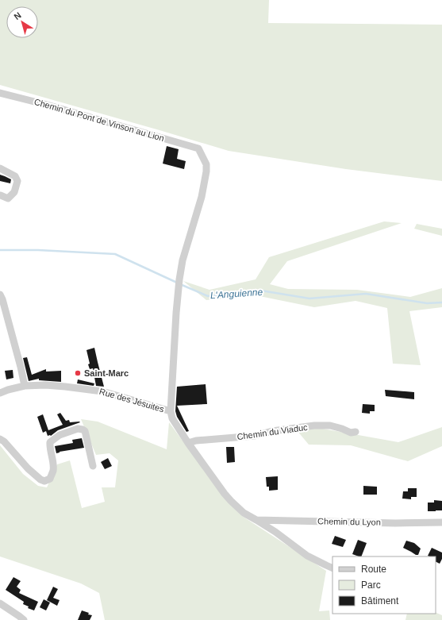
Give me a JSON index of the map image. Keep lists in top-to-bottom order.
{
  "streets": {
    "street": [
      "Chemin du Pont de Vinson au Lion",
      "Rue des Jésuites",
      "Chemin du Viaduc",
      "Chemin du Lyon"
    ]
  },
  "crossings": [
    ["Chemin du Pont de Vinson au Lion", "Rue des Jésuites"]
  ],
  "water": ["L'Anguienne"],
  "places": ["Saint-Marc"],
  "legend": ["Route", "Parc", "Bâtiment"],
  "north": "top left"
}
